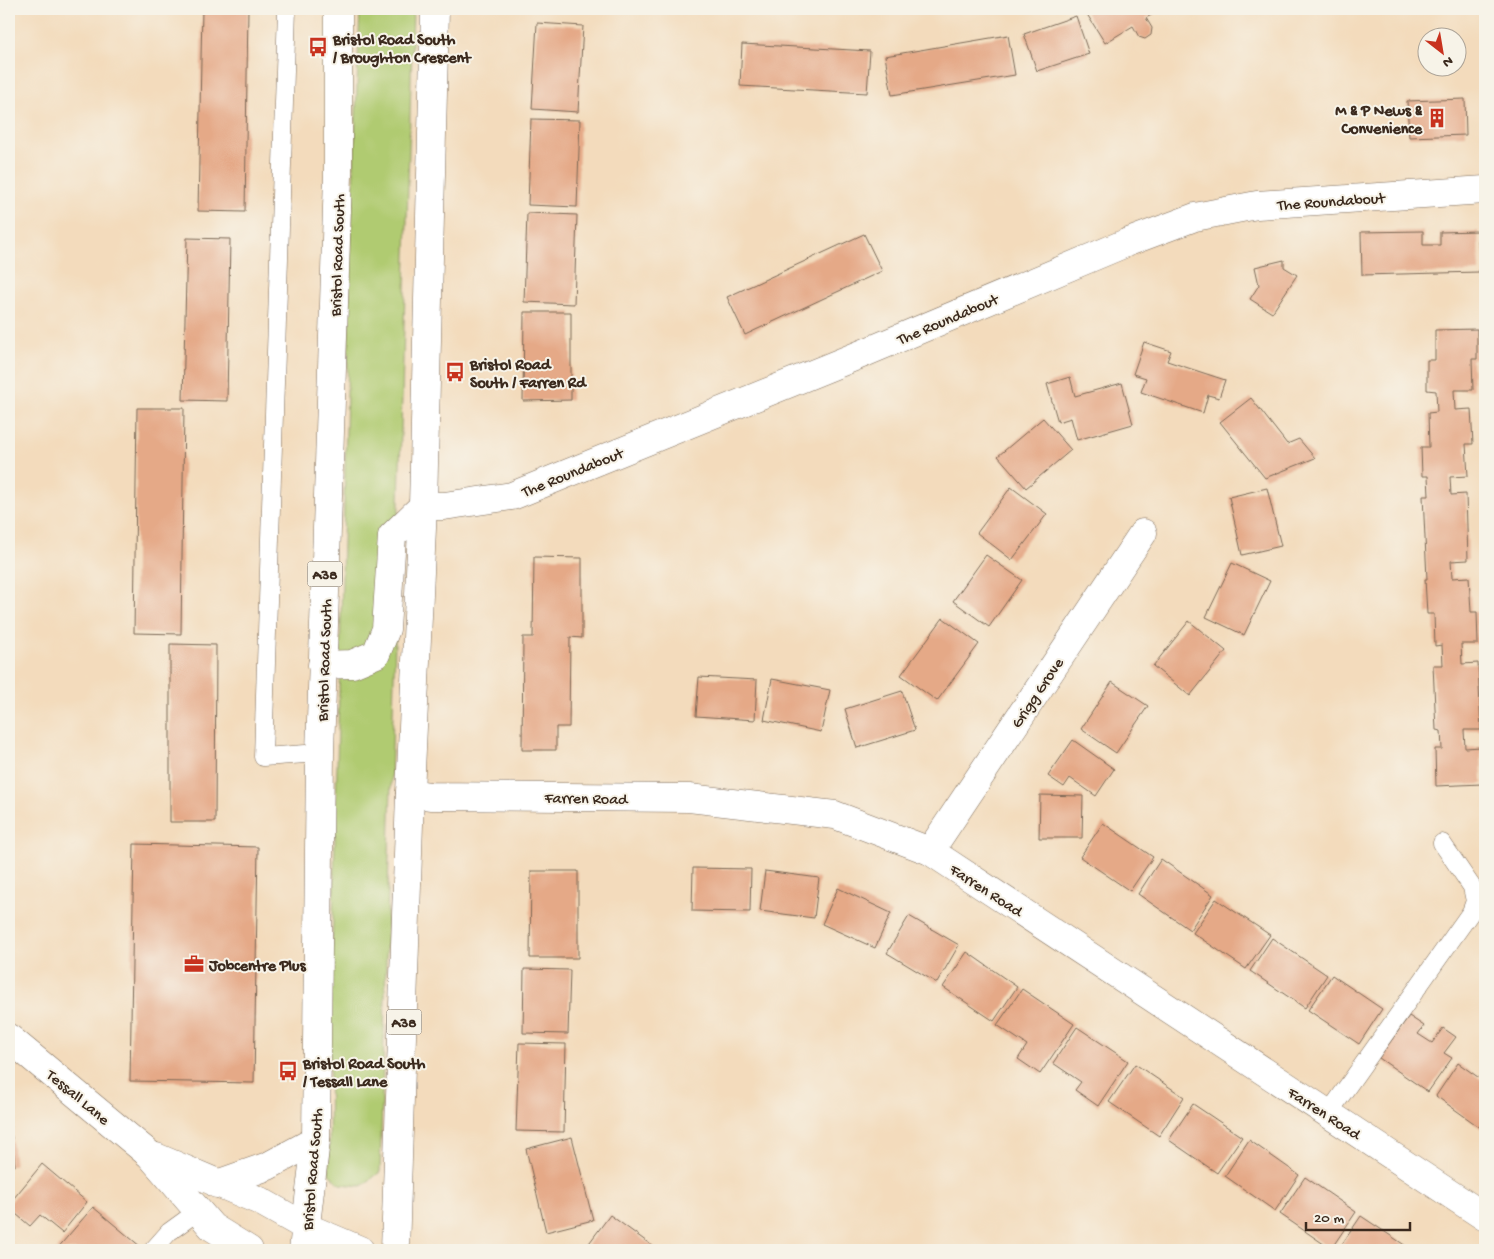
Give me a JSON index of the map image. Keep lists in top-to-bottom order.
{
  "streets": {
    "main road": [
      "The Roundabout",
      "Bristol Road South",
      "A38",
      "Grigg Grove",
      "Farren Road",
      "Tessall Lane"
    ]
  },
  "crossings": [
    ["The Roundabout", "A38"],
    ["Bristol Road South", "Tessall Lane"],
    ["A38", "Farren Road"],
    ["Grigg Grove", "Farren Road"]
  ],
  "places": {
    "bus stop": ["Bristol Road South / Broughton Crescent", "Bristol Road South / Farren Rd", "Bristol Road South / Tessall Lane"],
    "building": ["M & P News & Convenience"],
    "office": ["Jobcentre Plus"]
  },
  "scale_bar": "20 m",
  "north": "bottom right"
}
